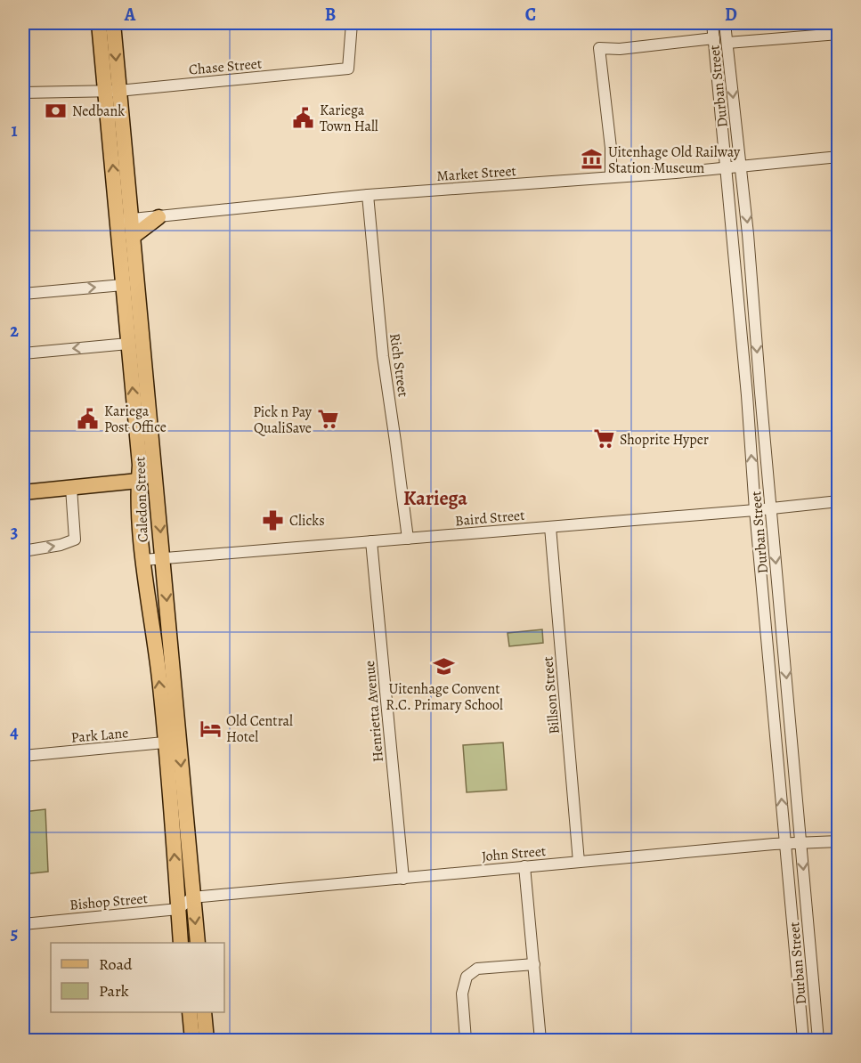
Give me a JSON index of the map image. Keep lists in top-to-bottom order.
{
  "streets": {
    "main road": ["Caledon Street"],
    "street": [
      "Chase Street",
      "Durban Street",
      "Market Street",
      "Rich Street",
      "Baird Street",
      "Billson Street",
      "Henrietta Avenue",
      "Park Lane",
      "John Street",
      "Bishop Street"
    ]
  },
  "crossings": [
    ["Chase Street", "Caledon Street"],
    ["Durban Street", "Market Street"],
    ["Durban Street", "Baird Street"],
    ["Durban Street", "John Street"],
    ["Market Street", "Rich Street"],
    ["Market Street", "Caledon Street"],
    ["Rich Street", "Baird Street"],
    ["Caledon Street", "Baird Street"],
    ["Caledon Street", "Park Lane"],
    ["Caledon Street", "John Street"],
    ["Caledon Street", "Bishop Street"],
    ["Baird Street", "Billson Street"],
    ["Baird Street", "Henrietta Avenue"],
    ["Billson Street", "John Street"],
    ["Henrietta Avenue", "John Street"]
  ],
  "districts": ["Kariega"],
  "places": {
    "bank": ["Nedbank"],
    "public building": ["Kariega Town Hall", "Kariega Post Office"],
    "museum": ["Uitenhage Old Railway Station Museum"],
    "supermarket": ["Pick n Pay QualiSave", "Shoprite Hyper"],
    "pharmacy": ["Clicks"],
    "school or university": ["Uitenhage Convent R.C. Primary School"],
    "hotel": ["Old Central Hotel"]
  },
  "legend": ["Road", "Park"],
  "grid": {
    "columns": [
      "A",
      "B",
      "C",
      "D"
    ],
    "rows": [
      "1",
      "2",
      "3",
      "4",
      "5"
    ]
  }
}
